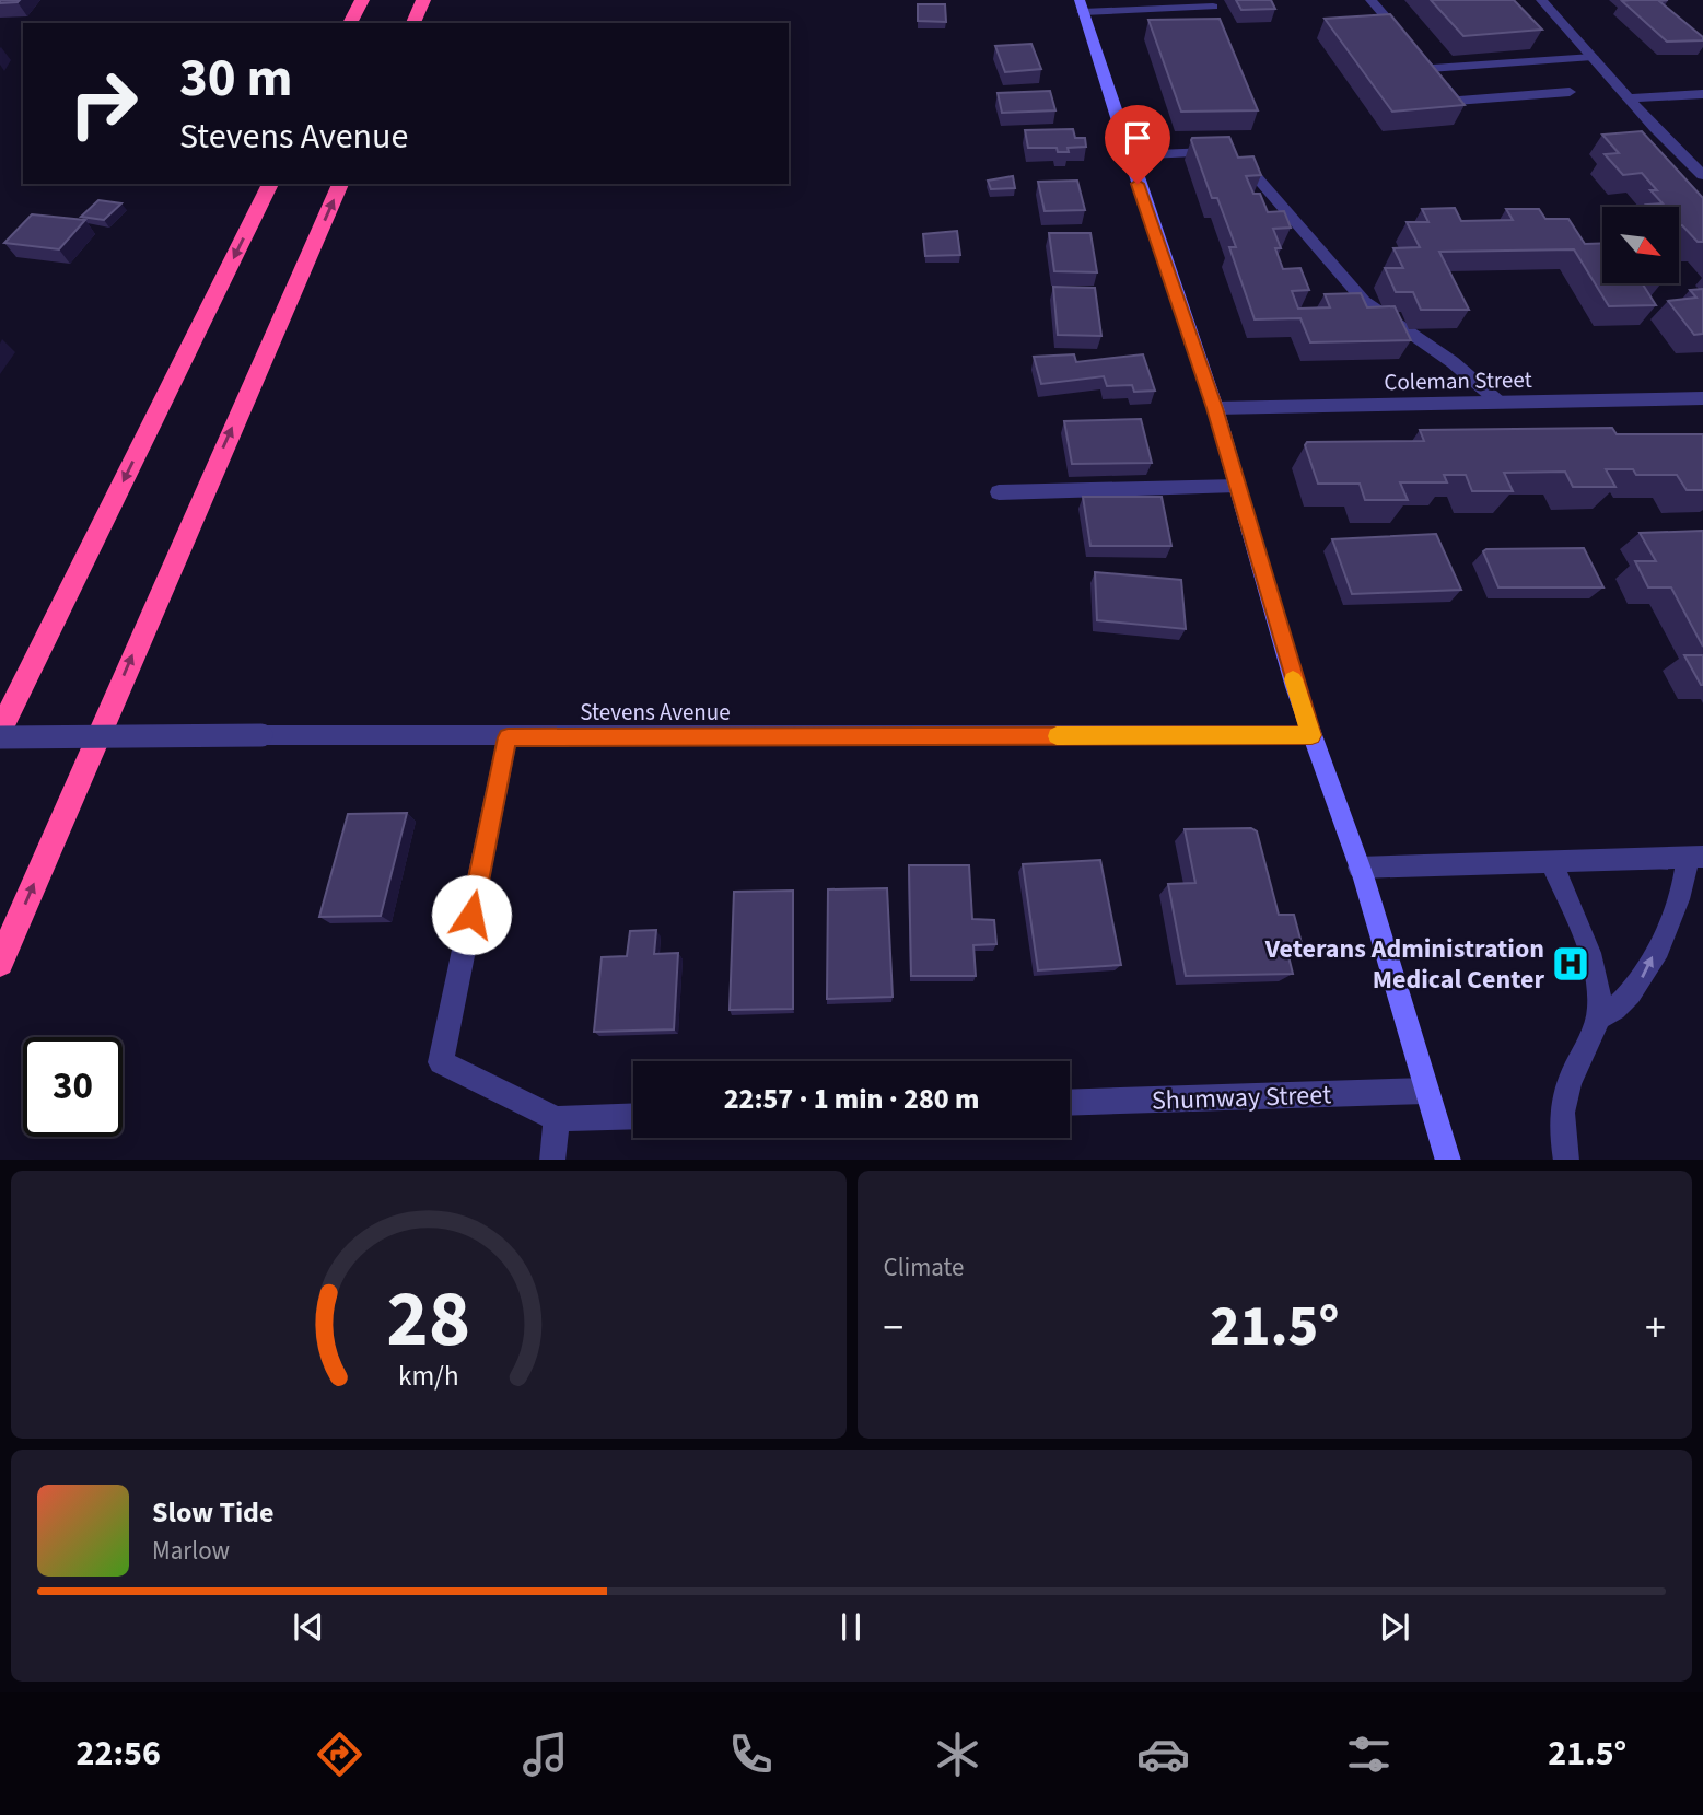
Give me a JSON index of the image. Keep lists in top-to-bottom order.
{
  "streets": {
    "street": ["Coleman Street", "Stevens Avenue", "Shumway Street"]
  },
  "places": {
    "hospital": ["Veterans Administration Medical Center"]
  },
  "north": "bottom right",
  "page": {
    "turn": ["30 m", "Stevens Avenue"],
    "limit": "30",
    "trip": "22:57 · 1 min · 280 m",
    "tile": "Climate",
    "heat": ["−", "21.5°", "+"],
    "song": ["Slow Tide", "Marlow"],
    "tabs": ["22:56", "21.5°"],
    "gauge": ["28", "km/h"]
  }
}
